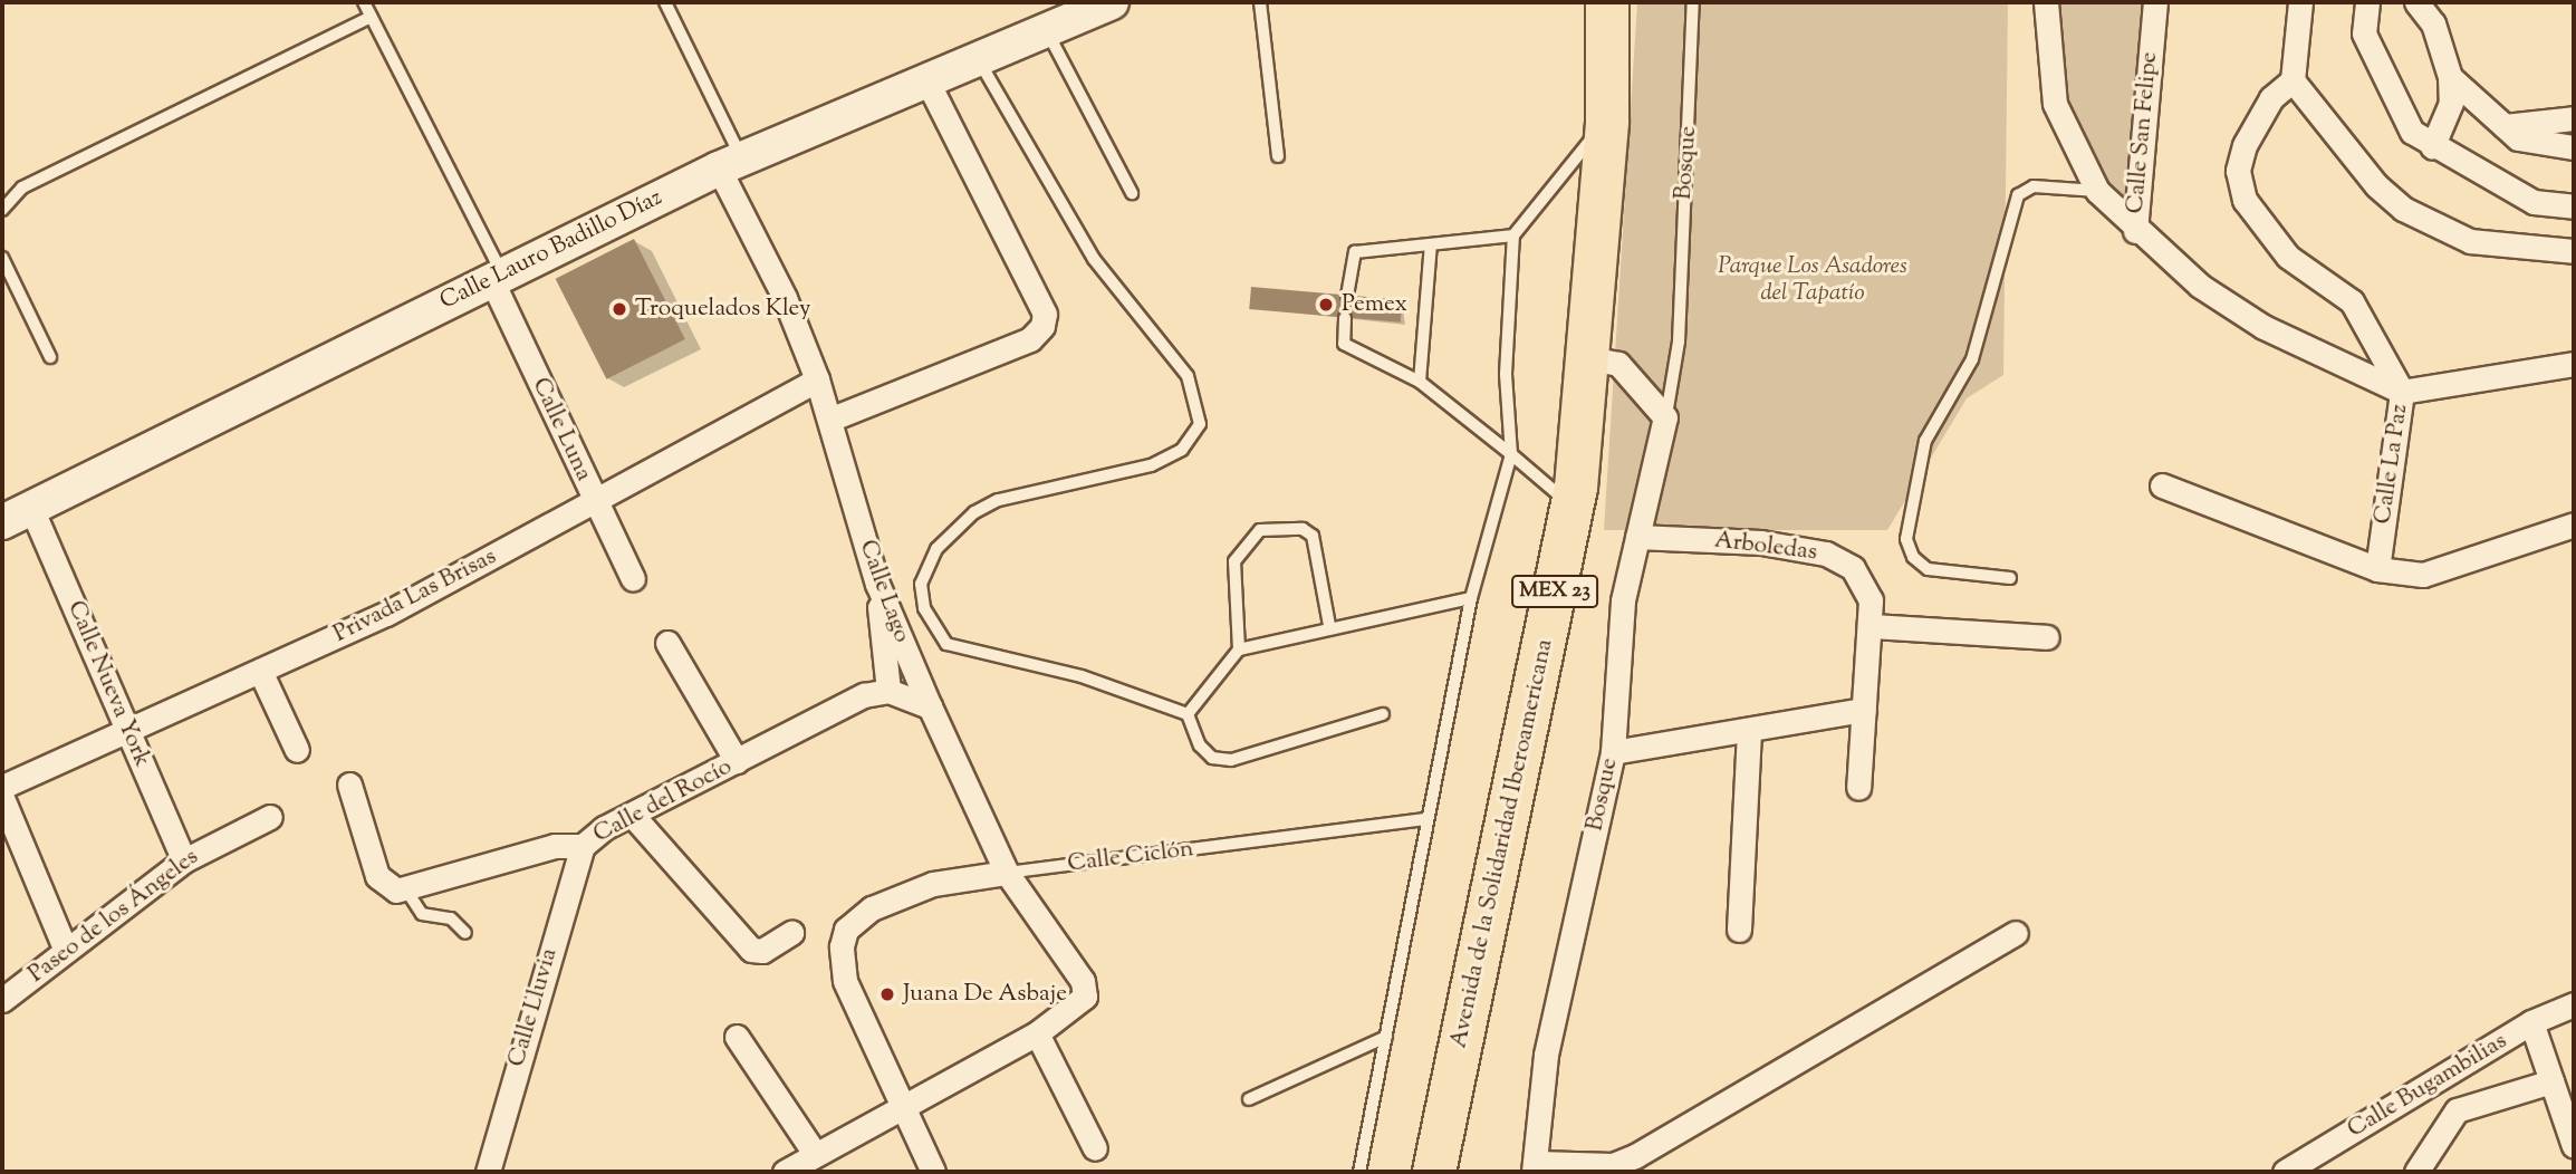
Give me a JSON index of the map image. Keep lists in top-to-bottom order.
{
  "streets": {
    "highway": ["MEX 23", "Avenida de la Solidaridad Iberoamericana"],
    "street": [
      "Calle San Felipe",
      "Bosque",
      "Calle Lauro Badillo Díaz",
      "Calle Luna",
      "Calle La Paz",
      "Arboledas",
      "Calle Lago",
      "Privada Las Brisas",
      "Calle Nueva York",
      "Calle del Rocío",
      "Calle Ciclón",
      "Paseo de los Ángeles",
      "Calle Lluvia",
      "Calle Bugambilias"
    ]
  },
  "crossings": [
    ["Calle San Felipe", "Calle La Paz"],
    ["Bosque", "Arboledas"],
    ["Calle Lauro Badillo Díaz", "Calle Luna"],
    ["Calle Lauro Badillo Díaz", "Calle Lago"],
    ["Calle Lauro Badillo Díaz", "Calle Nueva York"],
    ["Calle Luna", "Privada Las Brisas"],
    ["Calle Lago", "Privada Las Brisas"],
    ["Calle Lago", "Calle Ciclón"],
    ["Privada Las Brisas", "Calle Nueva York"],
    ["Calle Nueva York", "Paseo de los Ángeles"],
    ["Calle del Rocío", "Calle Lluvia"]
  ],
  "parks": ["Parque Los Asadores del Tapatío"],
  "places": ["Pemex", "Troquelados Kley", "Juana De Asbaje"]
}
